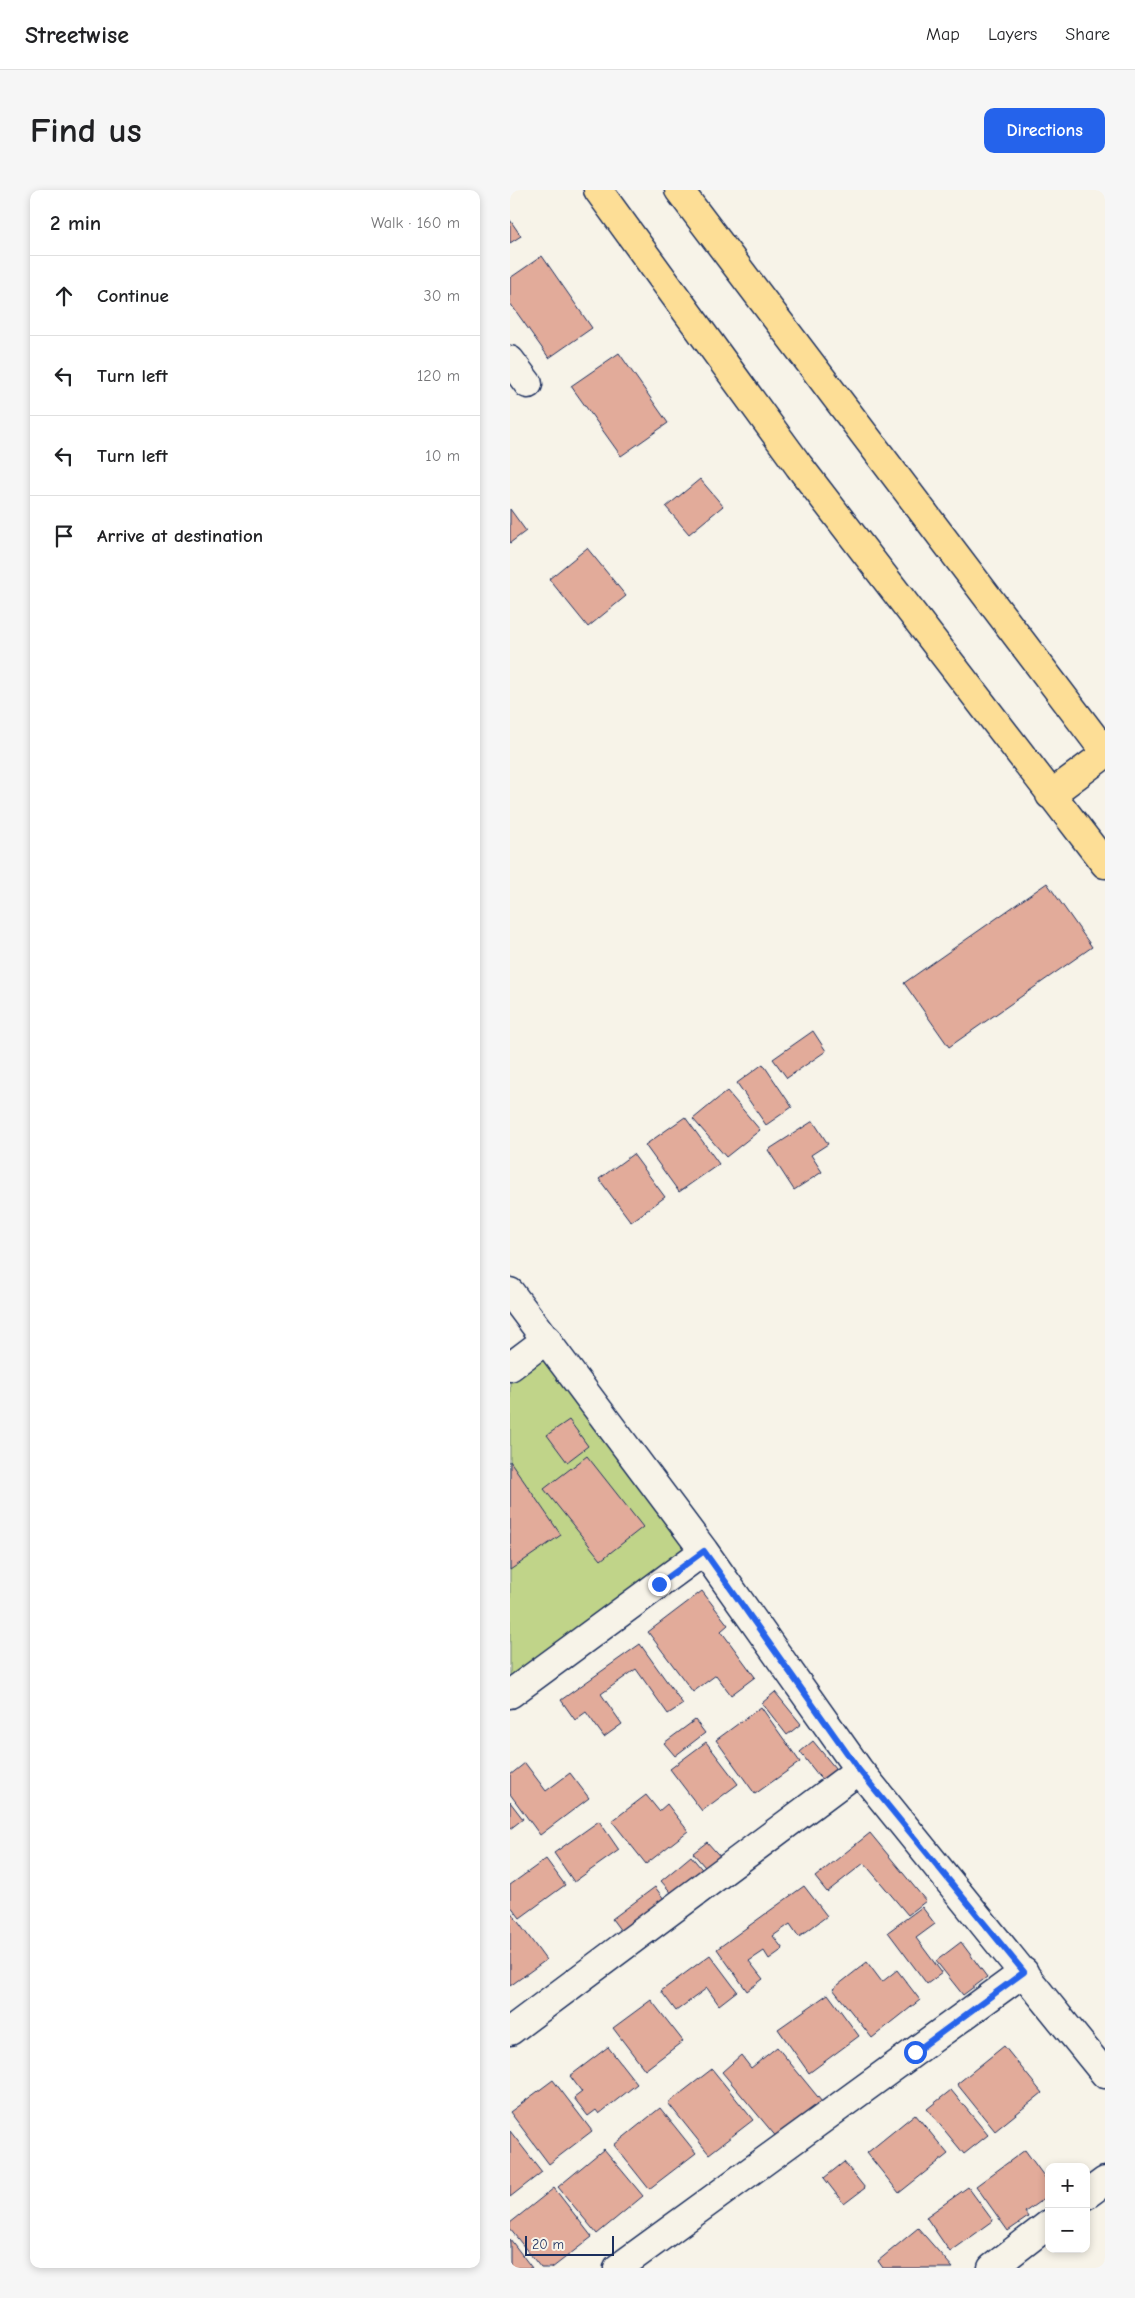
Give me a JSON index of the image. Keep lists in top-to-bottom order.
{
  "scale_bar": "20 m",
  "page": {
    "header": "Streetwise",
    "nav": ["Map", "Layers", "Share"],
    "buttons": "Directions",
    "title": "Find us",
    "heading": ["2 min", "Walk · 160 m"],
    "list": [
      ["Continue", "30 m"],
      ["Turn left", "120 m"],
      ["Turn left", "10 m"],
      "Arrive at destination"
    ],
    "map_buttons": ["+", "−"],
    "scale": "20 m"
  }
}
